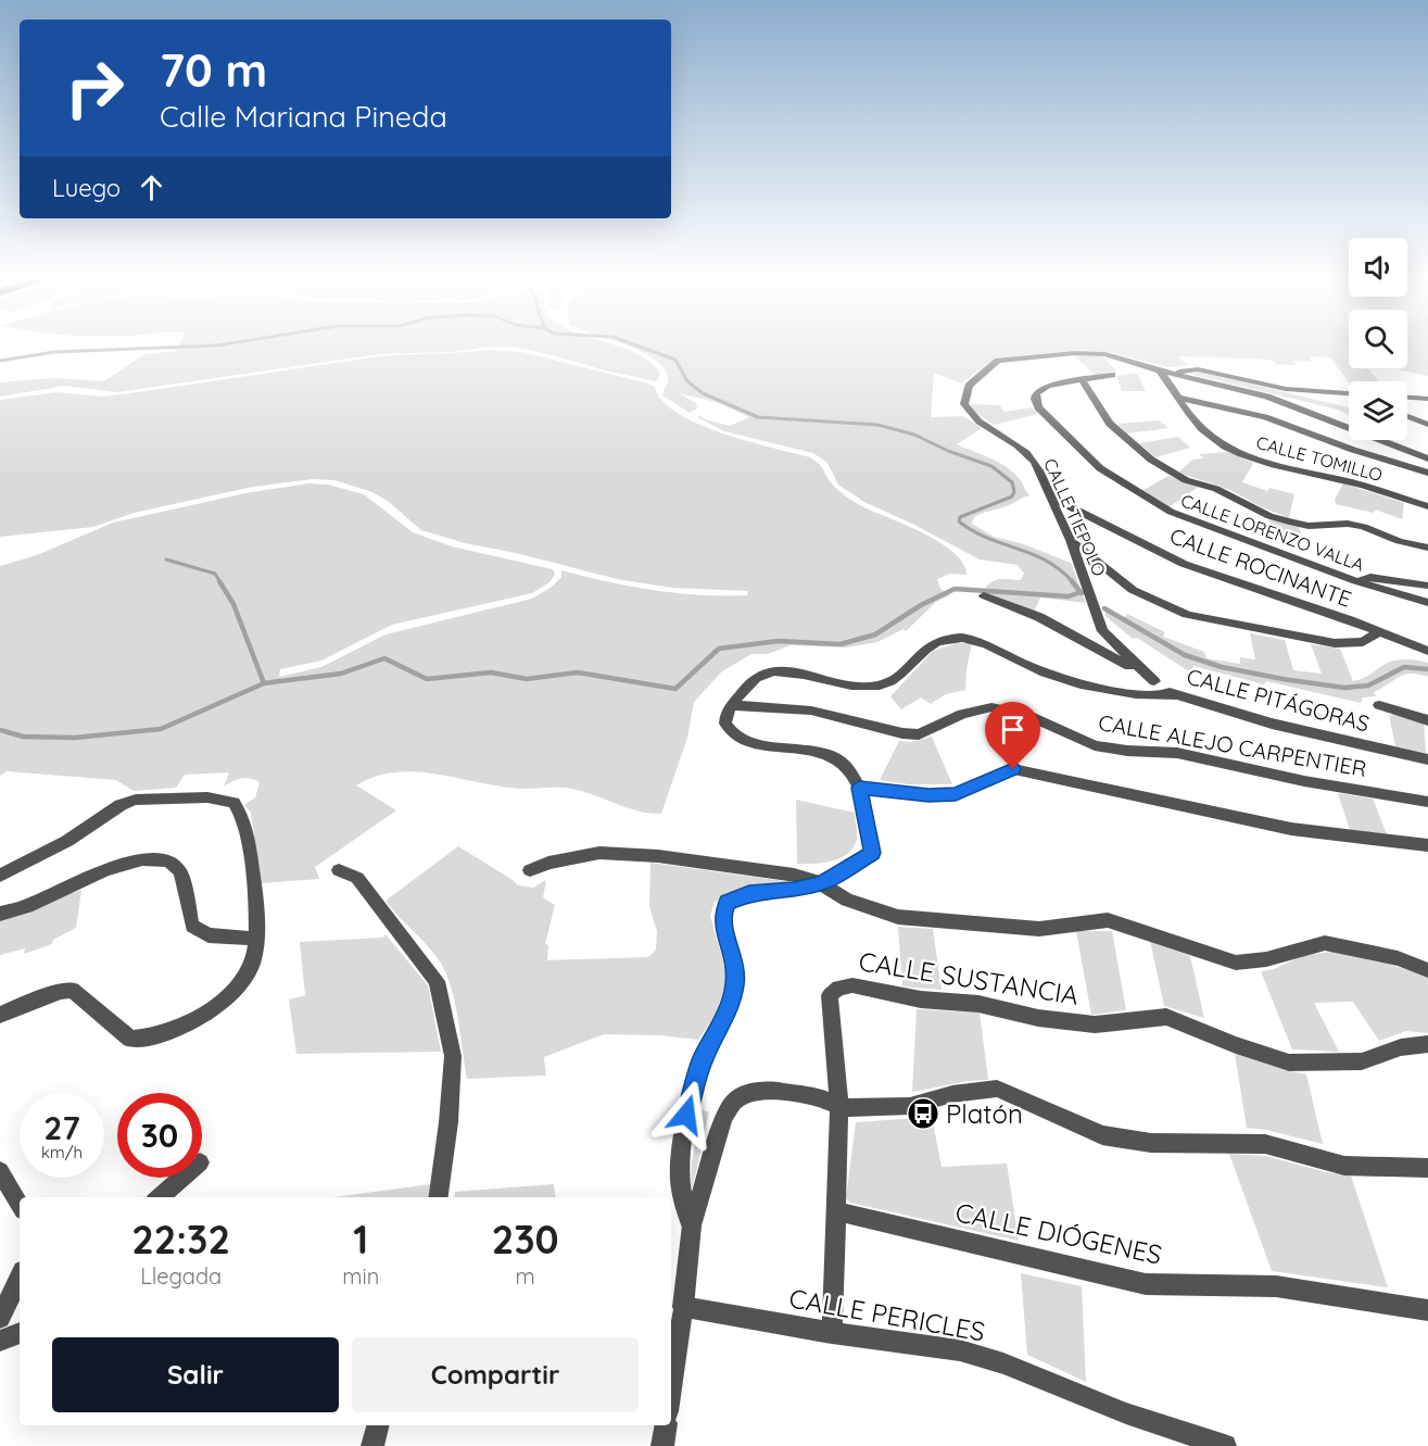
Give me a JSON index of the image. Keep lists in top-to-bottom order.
{
  "streets": {
    "street": [
      "CALLE TOMILLO",
      "CALLE TIEPOLO",
      "CALLE LORENZO VALLA",
      "CALLE ROCINANTE",
      "CALLE PITÁGORAS",
      "CALLE ALEJO CARPENTIER",
      "CALLE SUSTANCIA",
      "CALLE DIÓGENES",
      "CALLE PERICLES"
    ]
  },
  "crossings": [
    ["CALLE TOMILLO", "CALLE TIEPOLO"],
    ["CALLE TIEPOLO", "CALLE ROCINANTE"],
    ["CALLE TIEPOLO", "CALLE PITÁGORAS"],
    ["CALLE SUSTANCIA", "CALLE DIÓGENES"],
    ["CALLE SUSTANCIA", "CALLE PERICLES"]
  ],
  "places": {
    "bus stop": ["Platón"]
  },
  "page": {
    "turn": ["70 m", "Calle Mariana Pineda"],
    "then": "Luego",
    "speed": "27 km/h",
    "limit": "30",
    "eta": [
      "22:32",
      "Llegada",
      "1",
      "min",
      "230",
      "m"
    ],
    "buttons": ["Salir", "Compartir"]
  }
}
